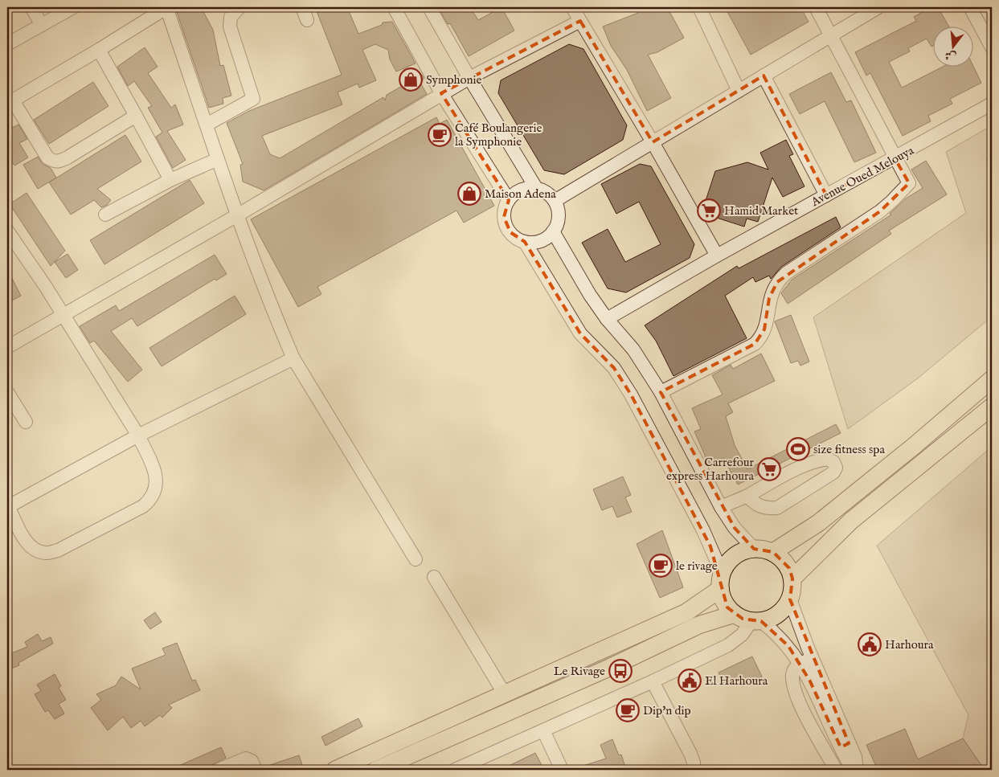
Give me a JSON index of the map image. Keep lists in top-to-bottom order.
{
  "streets": {
    "street": ["Avenue Oued Melouya"]
  },
  "places": {
    "shop": ["Symphonie", "Maison Adena"],
    "cafe": ["Café Boulangerie la Symphonie", "le rivage", "Dip'n dip"],
    "supermarket": ["Hamid Market", "Carrefour express Harhoura"],
    "sports": ["size fitness spa"],
    "public building": ["Harhoura", "El Harhoura"],
    "bus stop": ["Le Rivage"]
  },
  "north": "bottom"
}
